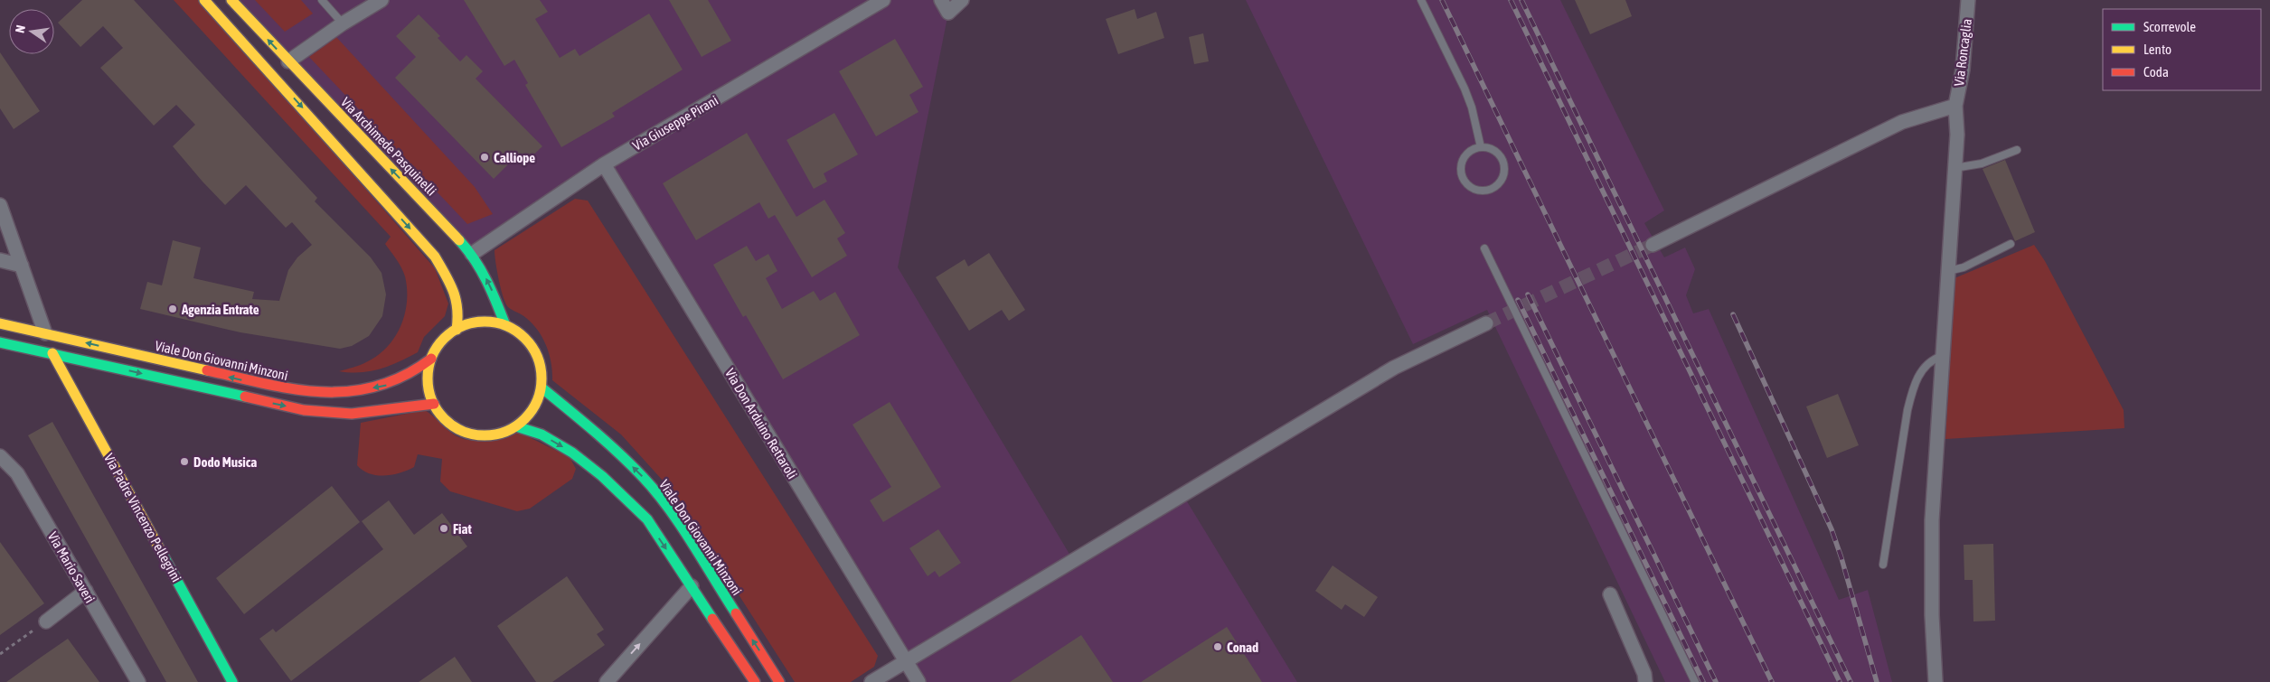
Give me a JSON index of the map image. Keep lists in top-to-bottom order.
{
  "streets": {
    "main road": ["Via Archimede Pasquinelli", "Viale Don Giovanni Minzoni", "Via Padre Vincenzo Pellegrini"],
    "street": [
      "Via Roncaglia",
      "Via Giuseppe Pirani",
      "Via Don Arduino Rettaroli",
      "Via Mario Saveri"
    ]
  },
  "crossings": [
    ["Via Giuseppe Pirani", "Via Archimede Pasquinelli"],
    ["Via Giuseppe Pirani", "Via Don Arduino Rettaroli"],
    ["Via Archimede Pasquinelli", "Viale Don Giovanni Minzoni"]
  ],
  "places": [
    "Calliope",
    "Agenzia Entrate",
    "Dodo Musica",
    "Fiat",
    "Conad"
  ],
  "legend": ["Scorrevole", "Lento", "Coda"],
  "north": "left"
}
